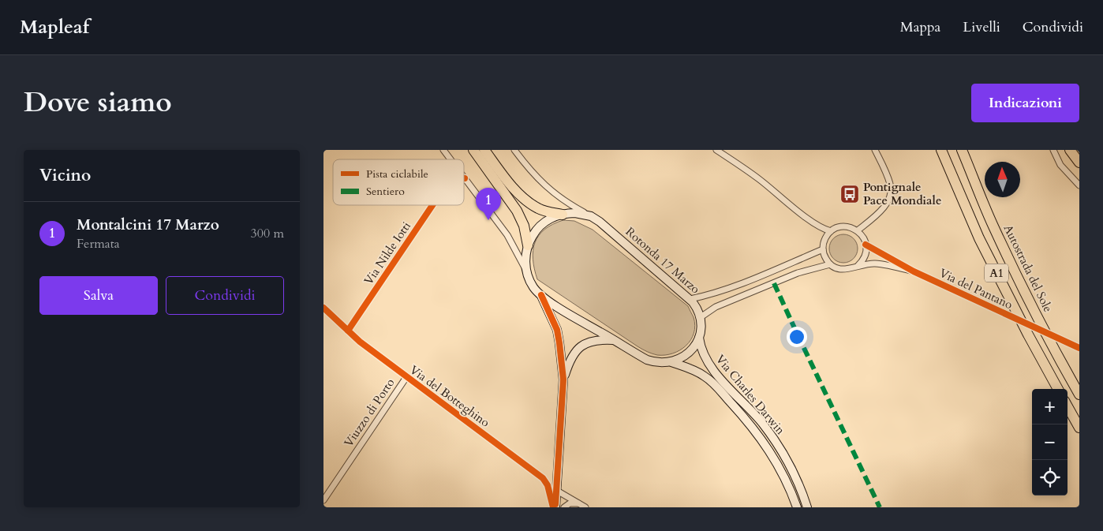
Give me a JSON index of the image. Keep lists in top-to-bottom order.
{
  "streets": {
    "highway": ["Autostrada del Sole", "A1"],
    "main road": ["Rotonda 17 Marzo", "Via Charles Darwin"],
    "street": [
      "Via Nilde Iotti",
      "Via del Pantano",
      "Via del Botteghino",
      "Viuzzo di Porto"
    ]
  },
  "crossings": [
    ["Via Nilde Iotti", "Via del Botteghino"],
    ["Rotonda 17 Marzo", "Via Charles Darwin"],
    ["Via del Botteghino", "Viuzzo di Porto"]
  ],
  "places": {
    "bus stop": ["Pontignale Pace Mondiale"]
  },
  "legend": ["Pista ciclabile", "Sentiero"],
  "north": "top",
  "page": {
    "header": "Mapleaf",
    "nav": ["Mappa", "Livelli", "Condividi"],
    "title": "Dove siamo",
    "buttons": [
      "Indicazioni",
      ["Salva", "Condividi"]
    ],
    "heading": "Vicino",
    "pins": "1",
    "list": [
      {
        "mark": "1",
        "name": "Montalcini 17 Marzo",
        "note": "Fermata",
        "value": "300 m"
      }
    ],
    "map_buttons": ["+", "−"]
  }
}
